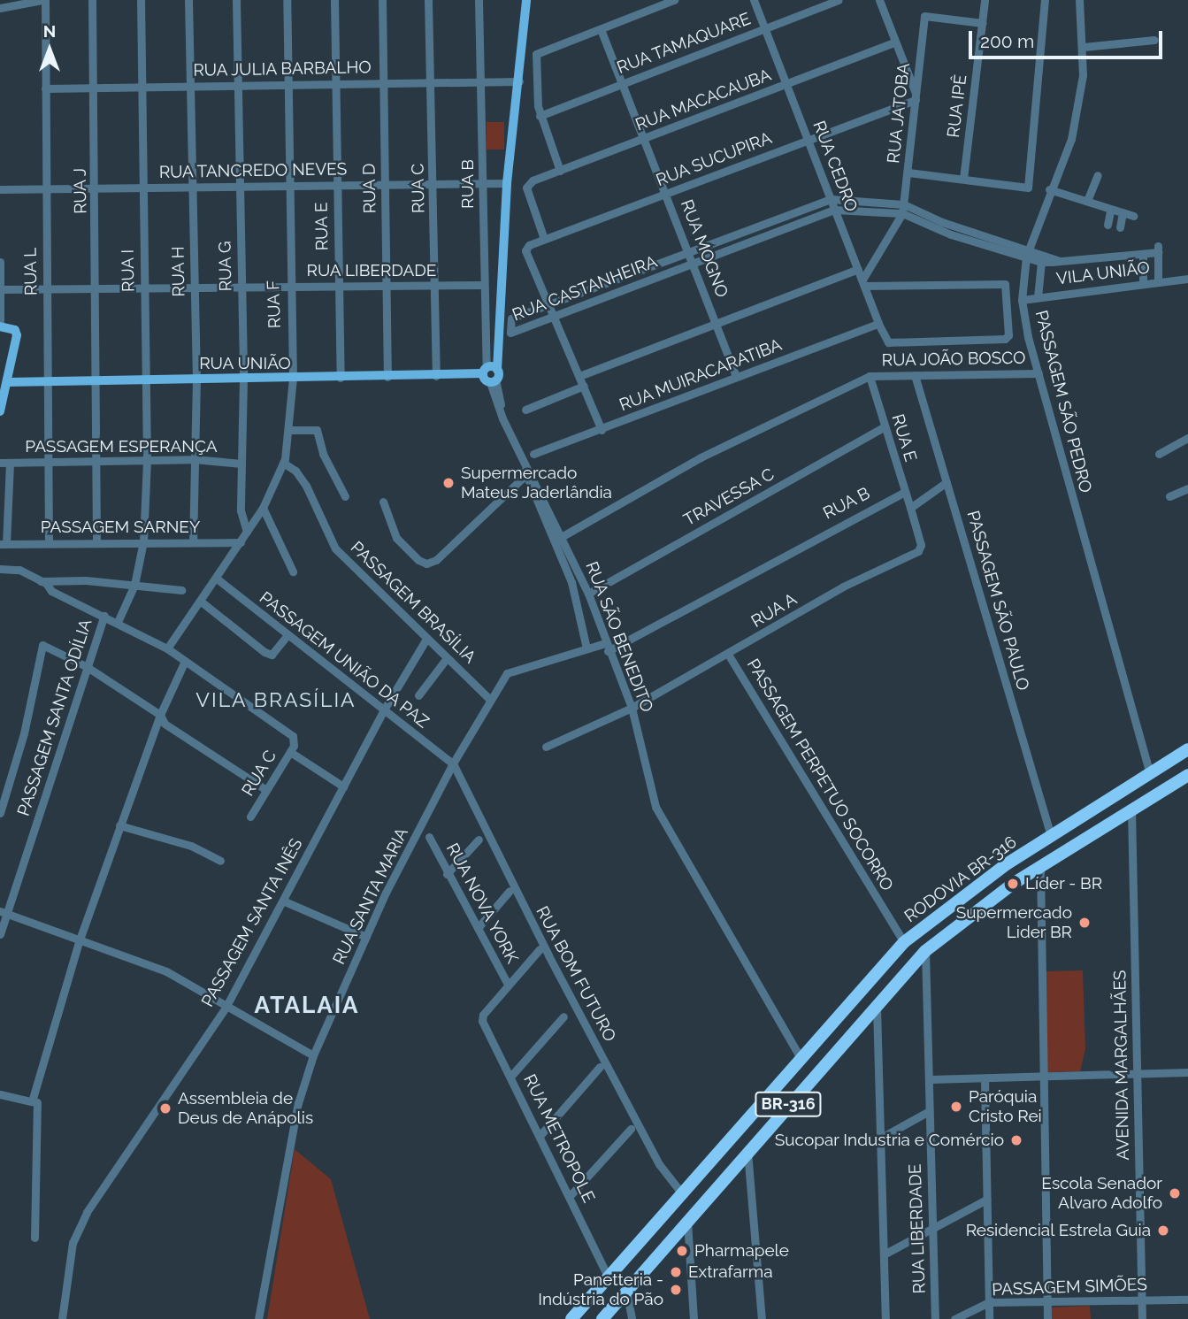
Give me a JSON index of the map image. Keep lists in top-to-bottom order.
{
  "streets": {
    "highway": ["RODOVIA BR-316", "BR-316"],
    "main road": ["RUA UNIÃO"],
    "street": [
      "RUA TAMAQUARE",
      "RUA JULIA BARBALHO",
      "RUA MACACAUBA",
      "RUA IPÊ",
      "RUA JATOBA",
      "RUA SUCUPIRA",
      "RUA CEDRO",
      "RUA TANCREDO NEVES",
      "RUA B",
      "RUA D",
      "RUA C",
      "RUA J",
      "RUA E",
      "RUA MOGNO",
      "RUA G",
      "RUA I",
      "RUA LIBERDADE",
      "RUA L",
      "RUA H",
      "VILA UNIÃO",
      "RUA CASTANHEIRA",
      "RUA F",
      "RUA JOÃO BOSCO",
      "RUA MUIRACARATIBA",
      "PASSAGEM SÃO PEDRO",
      "PASSAGEM ESPERANÇA",
      "TRAVESSA C",
      "PASSAGEM SARNEY",
      "PASSAGEM SÃO PAULO",
      "PASSAGEM BRASÍLIA",
      "RUA A",
      "RUA SÃO BENEDITO",
      "PASSAGEM UNIÃO DA PAZ",
      "PASSAGEM SANTA ODÍLIA",
      "PASSAGEM PERPETUO SOCORRO",
      "RUA SANTA MARIA",
      "RUA NOVA YORK",
      "PASSAGEM SANTA INÊS",
      "RUA BOM FUTURO",
      "AVENIDA MARGALHÃES",
      "RUA METROPOLE",
      "PASSAGEM SIMÕES"
    ]
  },
  "crossings": [
    ["RUA TAMAQUARE", "RUA CEDRO"],
    ["RUA TAMAQUARE", "RUA MOGNO"],
    ["RUA JULIA BARBALHO", "RUA B"],
    ["RUA JULIA BARBALHO", "RUA D"],
    ["RUA JULIA BARBALHO", "RUA C"],
    ["RUA JULIA BARBALHO", "RUA J"],
    ["RUA JULIA BARBALHO", "RUA E"],
    ["RUA JULIA BARBALHO", "RUA G"],
    ["RUA JULIA BARBALHO", "RUA I"],
    ["RUA JULIA BARBALHO", "RUA L"],
    ["RUA JULIA BARBALHO", "RUA H"],
    ["RUA JULIA BARBALHO", "RUA F"],
    ["RUA MACACAUBA", "RUA SUCUPIRA"],
    ["RUA MACACAUBA", "RUA CEDRO"],
    ["RUA MACACAUBA", "RUA MOGNO"],
    ["RUA IPÊ", "RUA JATOBA"],
    ["RUA JATOBA", "RUA SUCUPIRA"],
    ["RUA JATOBA", "RUA CEDRO"],
    ["RUA JATOBA", "RUA CASTANHEIRA"],
    ["RUA SUCUPIRA", "RUA CEDRO"],
    ["RUA SUCUPIRA", "RUA MOGNO"],
    ["RUA SUCUPIRA", "RUA CASTANHEIRA"],
    ["RUA CEDRO", "RUA CASTANHEIRA"],
    ["RUA CEDRO", "RUA MUIRACARATIBA"],
    ["RUA TANCREDO NEVES", "RUA B"],
    ["RUA TANCREDO NEVES", "RUA D"],
    ["RUA TANCREDO NEVES", "RUA C"],
    ["RUA TANCREDO NEVES", "RUA J"],
    ["RUA TANCREDO NEVES", "RUA E"],
    ["RUA TANCREDO NEVES", "RUA G"],
    ["RUA TANCREDO NEVES", "RUA I"],
    ["RUA TANCREDO NEVES", "RUA L"],
    ["RUA TANCREDO NEVES", "RUA H"],
    ["RUA TANCREDO NEVES", "RUA F"],
    ["RUA B", "RUA E"],
    ["RUA B", "RUA LIBERDADE"],
    ["RUA B", "RUA UNIÃO"],
    ["RUA B", "RUA SÃO BENEDITO"],
    ["RUA B", "RUA SANTA MARIA"],
    ["RUA D", "RUA LIBERDADE"],
    ["RUA D", "RUA UNIÃO"],
    ["RUA C", "RUA LIBERDADE"],
    ["RUA C", "RUA UNIÃO"],
    ["RUA J", "RUA LIBERDADE"],
    ["RUA J", "RUA UNIÃO"],
    ["RUA E", "RUA LIBERDADE"],
    ["RUA E", "RUA JOÃO BOSCO"],
    ["RUA E", "RUA UNIÃO"],
    ["RUA E", "TRAVESSA C"],
    ["RUA E", "RUA A"],
    ["RUA MOGNO", "RUA CASTANHEIRA"],
    ["RUA MOGNO", "RUA MUIRACARATIBA"],
    ["RUA G", "RUA LIBERDADE"],
    ["RUA G", "RUA F"],
    ["RUA G", "RUA UNIÃO"],
    ["RUA G", "PASSAGEM ESPERANÇA"],
    ["RUA I", "RUA LIBERDADE"],
    ["RUA I", "RUA UNIÃO"],
    ["RUA I", "PASSAGEM ESPERANÇA"],
    ["RUA I", "PASSAGEM SARNEY"],
    ["RUA LIBERDADE", "RUA L"],
    ["RUA LIBERDADE", "RUA H"],
    ["RUA LIBERDADE", "RUA F"],
    ["RUA LIBERDADE", "RODOVIA BR-316"],
    ["RUA LIBERDADE", "BR-316"],
    ["RUA L", "RUA UNIÃO"],
    ["RUA L", "PASSAGEM ESPERANÇA"],
    ["RUA L", "PASSAGEM SARNEY"],
    ["RUA H", "RUA UNIÃO"],
    ["RUA H", "PASSAGEM ESPERANÇA"],
    ["RUA H", "PASSAGEM SARNEY"],
    ["VILA UNIÃO", "PASSAGEM SÃO PEDRO"],
    ["RUA CASTANHEIRA", "PASSAGEM SÃO PEDRO"],
    ["RUA F", "RUA UNIÃO"],
    ["RUA F", "PASSAGEM SARNEY"],
    ["RUA F", "PASSAGEM BRASÍLIA"],
    ["RUA F", "PASSAGEM UNIÃO DA PAZ"],
    ["RUA JOÃO BOSCO", "PASSAGEM SÃO PEDRO"],
    ["RUA JOÃO BOSCO", "PASSAGEM SÃO PAULO"],
    ["RUA JOÃO BOSCO", "RUA SÃO BENEDITO"],
    ["PASSAGEM SÃO PEDRO", "RODOVIA BR-316"],
    ["TRAVESSA C", "RUA SÃO BENEDITO"],
    ["PASSAGEM SÃO PAULO", "RODOVIA BR-316"],
    ["PASSAGEM BRASÍLIA", "RUA SANTA MARIA"],
    ["PASSAGEM BRASÍLIA", "PASSAGEM SANTA INÊS"],
    ["RUA A", "RUA SÃO BENEDITO"],
    ["RUA A", "PASSAGEM PERPETUO SOCORRO"],
    ["RUA SÃO BENEDITO", "RODOVIA BR-316"],
    ["RUA SÃO BENEDITO", "RUA SANTA MARIA"],
    ["PASSAGEM UNIÃO DA PAZ", "RUA SANTA MARIA"],
    ["PASSAGEM UNIÃO DA PAZ", "PASSAGEM SANTA INÊS"],
    ["PASSAGEM UNIÃO DA PAZ", "RUA BOM FUTURO"],
    ["PASSAGEM PERPETUO SOCORRO", "RODOVIA BR-316"],
    ["RODOVIA BR-316", "RUA BOM FUTURO"],
    ["RODOVIA BR-316", "AVENIDA MARGALHÃES"],
    ["RODOVIA BR-316", "BR-316"],
    ["RUA SANTA MARIA", "RUA BOM FUTURO"],
    ["RUA NOVA YORK", "RUA METROPOLE"],
    ["RUA BOM FUTURO", "BR-316"],
    ["AVENIDA MARGALHÃES", "PASSAGEM SIMÕES"],
    ["BR-316", "RUA METROPOLE"]
  ],
  "districts": ["VILA BRASÍLIA", "ATALAIA"],
  "places": [
    "Supermercado Mateus Jaderlândia",
    "Líder - BR",
    "Supermercado Lider BR",
    "Paróquia Cristo Rei",
    "Assembleia de Deus de Anápolis",
    "Sucopar Industria e Comércio",
    "Escola Senador Alvaro Adolfo",
    "Residencial Estrela Guia",
    "Pharmapele",
    "Extrafarma",
    "Panetteria - Indústria do Pão"
  ],
  "scale_bar": "200 m",
  "north": "top"
}
